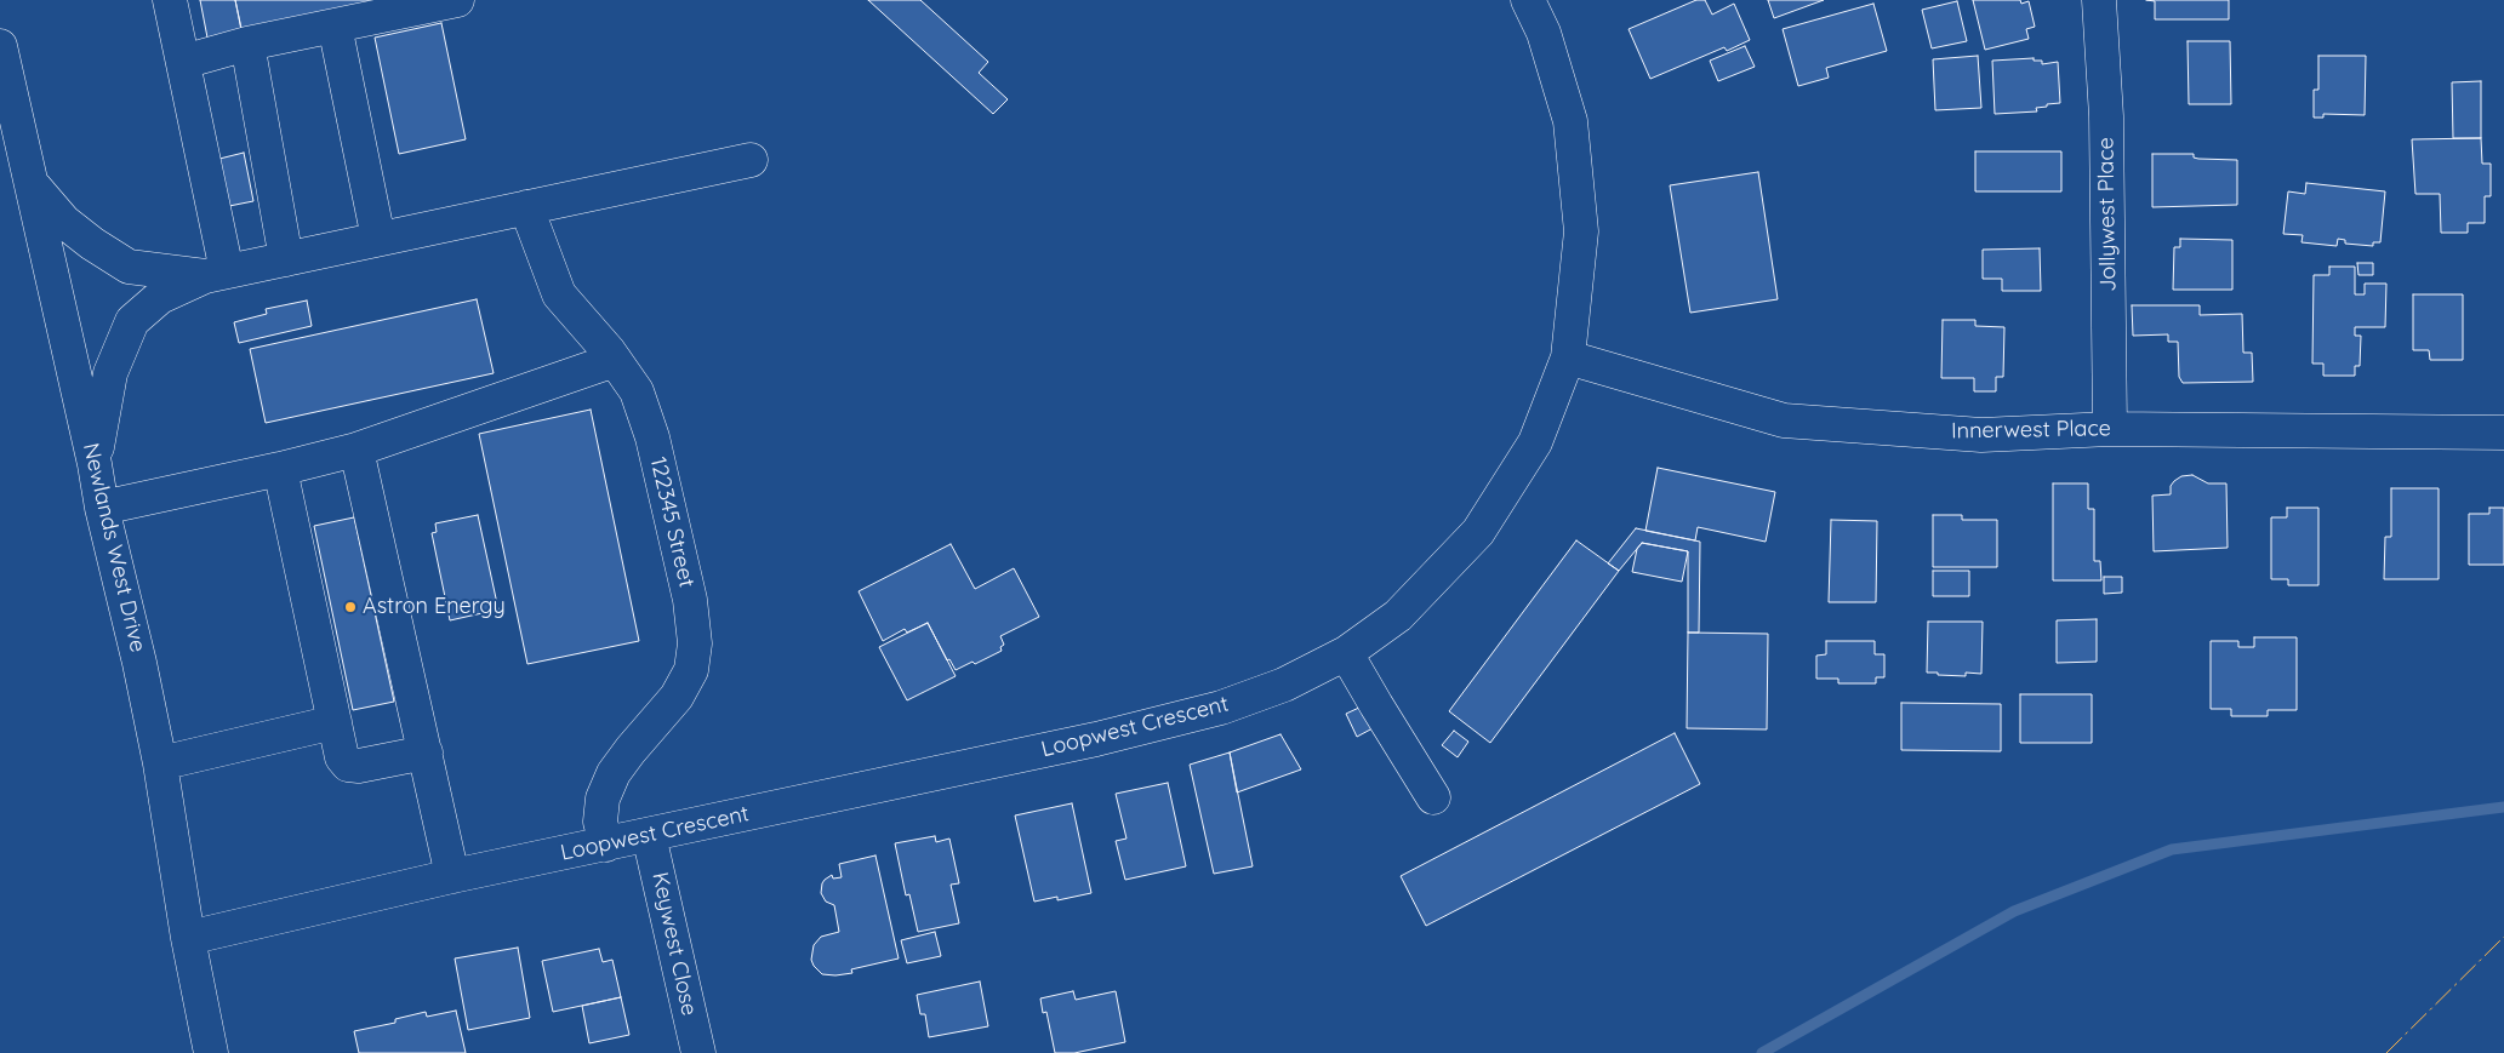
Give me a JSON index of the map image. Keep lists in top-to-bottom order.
{
  "streets": {
    "street": [
      "Jollywest Place",
      "Innerwest Place",
      "122345 Street",
      "Newlands West Drive",
      "Loopwest Crescent",
      "Keywest Close"
    ]
  },
  "crossings": [
    ["Jollywest Place", "Innerwest Place"],
    ["Innerwest Place", "Loopwest Crescent"],
    ["122345 Street", "Loopwest Crescent"],
    ["Newlands West Drive", "Loopwest Crescent"],
    ["Loopwest Crescent", "Keywest Close"]
  ],
  "places": ["Astron Energy"]
}
